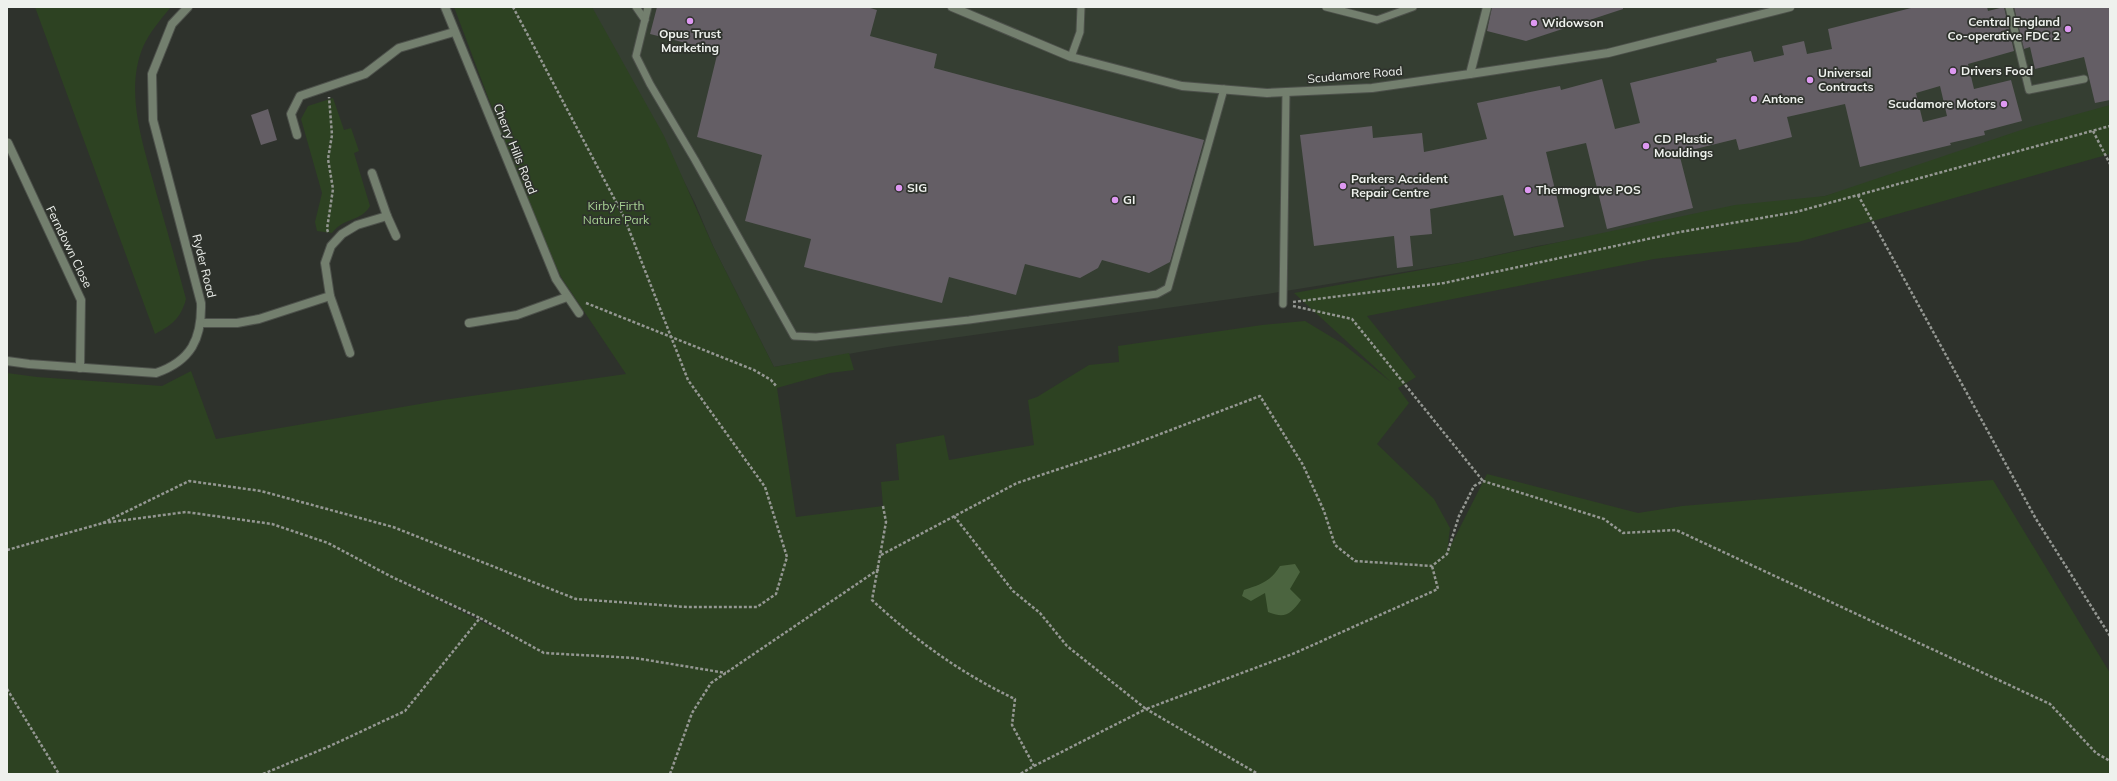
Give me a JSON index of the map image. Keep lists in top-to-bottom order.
{
  "streets": {
    "street": [
      "Scudamore Road",
      "Cherry Hills Road",
      "Ferndown Close",
      "Ryder Road"
    ]
  },
  "crossings": [
    ["Ferndown Close", "Ryder Road"]
  ],
  "parks": ["Kirby Firth Nature Park"],
  "places": [
    "Opus Trust Marketing",
    "Widowson",
    "Central England Co-operative FDC 2",
    "Drivers Food",
    "Universal Contracts",
    "Antone",
    "Scudamore Motors",
    "CD Plastic Mouldings",
    "Parkers Accident Repair Centre",
    "SIG",
    "Thermograve POS",
    "GI"
  ]
}
